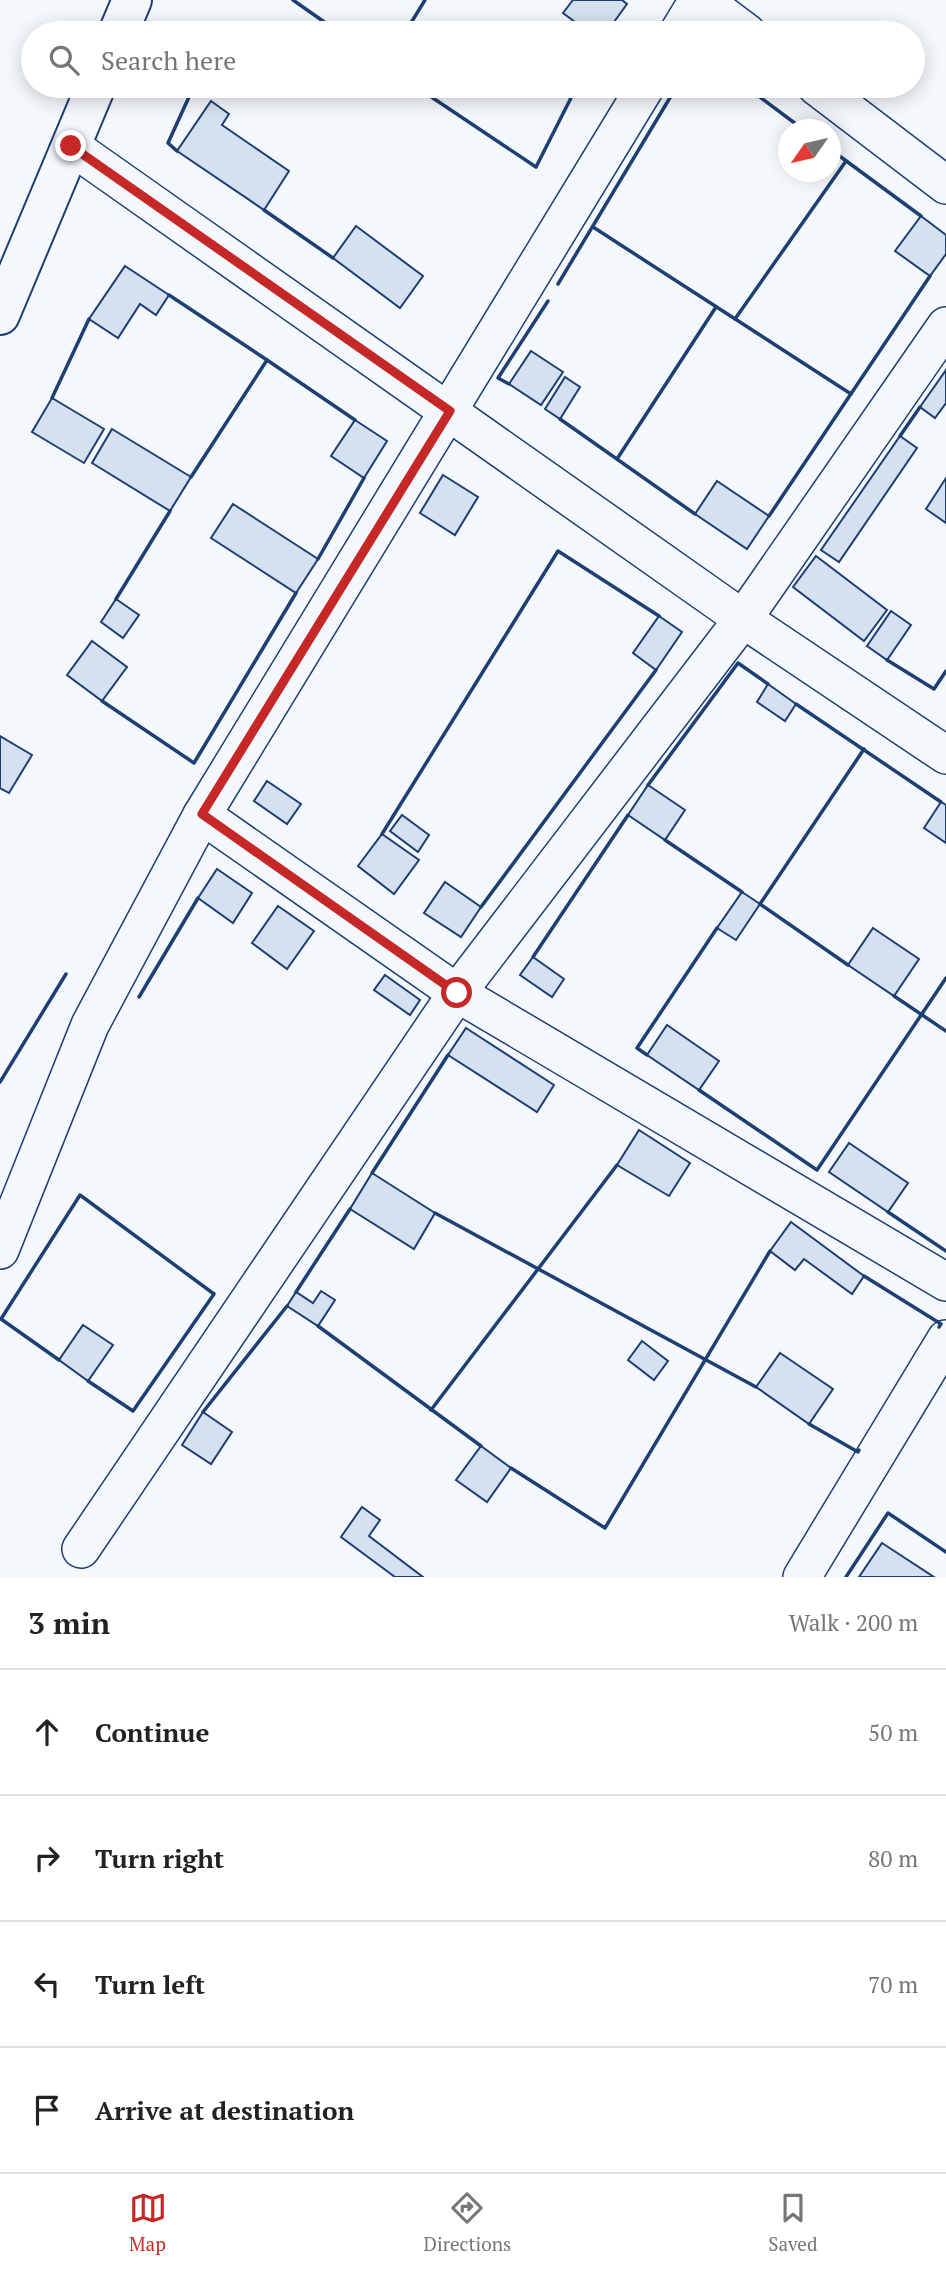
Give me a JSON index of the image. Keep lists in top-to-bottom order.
{
  "north": "bottom left",
  "page": {
    "search": "Search here",
    "heading": ["3 min", "Walk · 200 m"],
    "list": [
      ["Continue", "50 m"],
      ["Turn right", "80 m"],
      ["Turn left", "70 m"],
      "Arrive at destination"
    ],
    "nav": ["Map", "Directions", "Saved"]
  }
}
